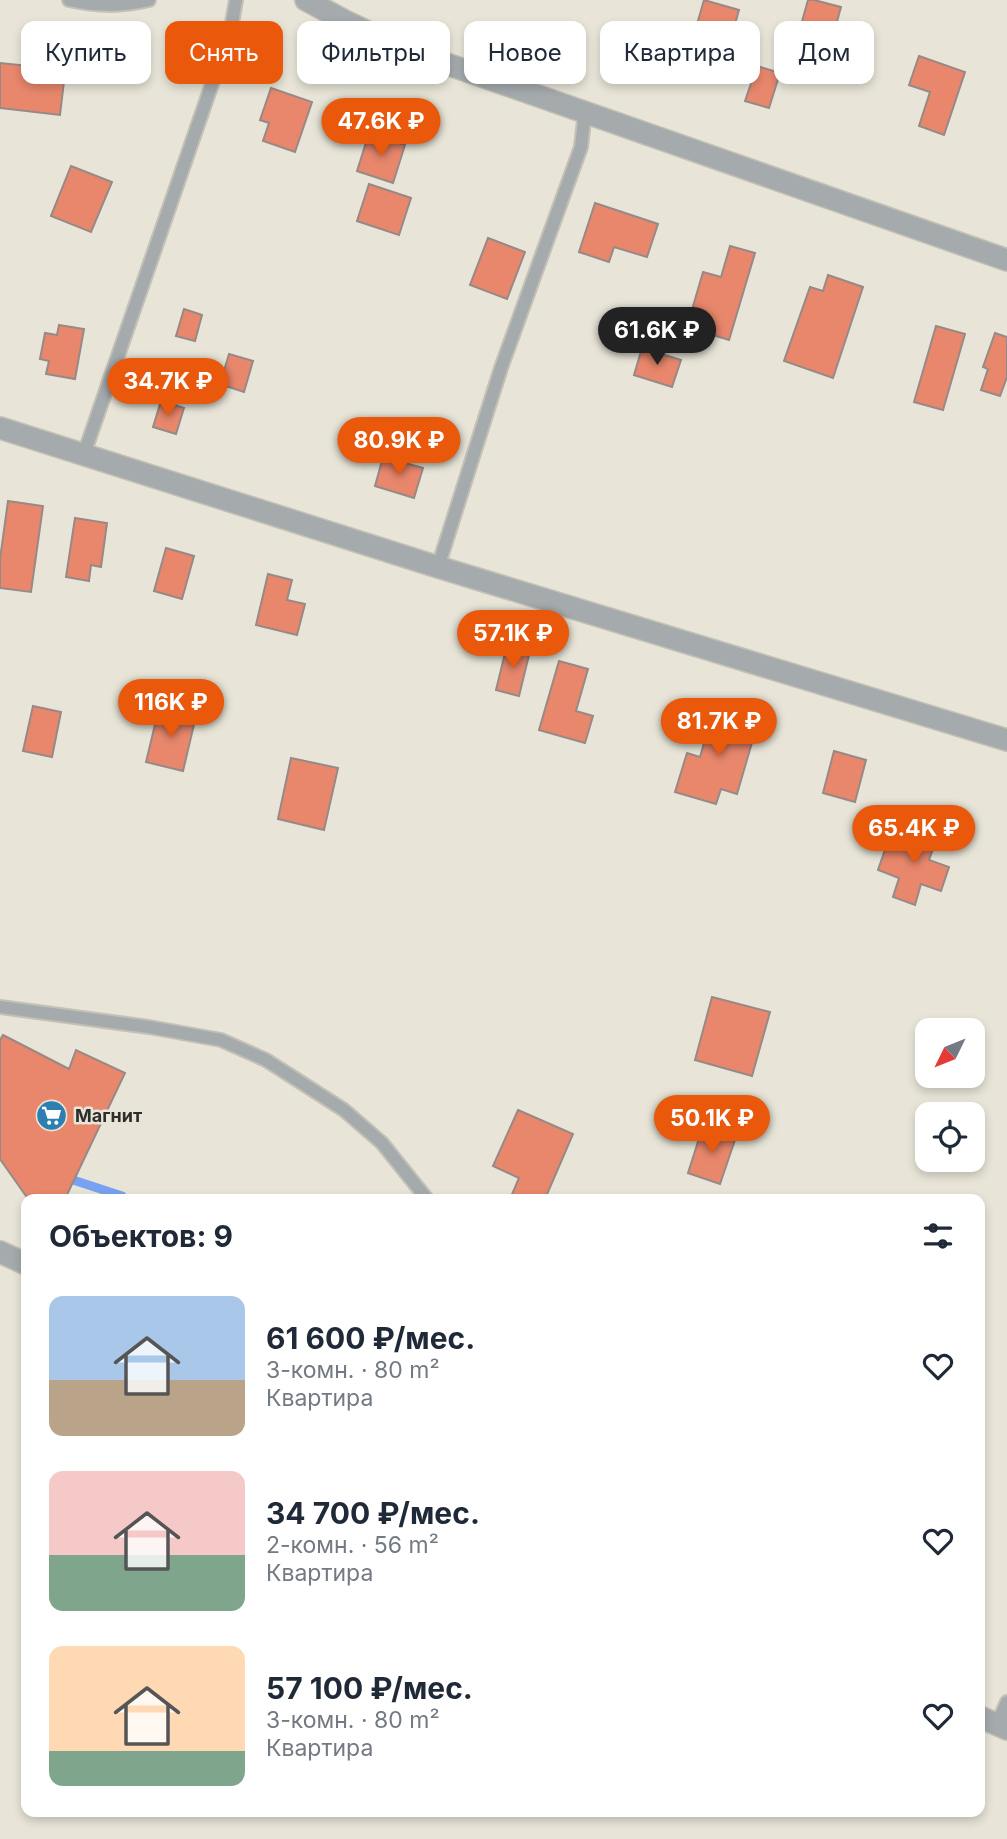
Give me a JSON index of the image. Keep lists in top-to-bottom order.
{
  "places": {
    "supermarket": ["Магнит"]
  },
  "north": "bottom left",
  "page": {
    "chip": [
      "Купить",
      "Снять",
      "Фильтры",
      "Новое",
      "Квартира",
      "Дом"
    ],
    "price": [
      "47.6K ₽",
      "61.6K ₽",
      "34.7K ₽",
      "80.9K ₽",
      "57.1K ₽",
      "116K ₽",
      "81.7K ₽",
      "65.4K ₽",
      "50.1K ₽"
    ],
    "heading": "Объектов: 9",
    "list": [
      {
        "name": "61 600 ₽/мес.",
        "note": "3-комн. · 80 m² · Квартира"
      },
      {
        "name": "34 700 ₽/мес.",
        "note": "2-комн. · 56 m² · Квартира"
      },
      {
        "name": "57 100 ₽/мес.",
        "note": "3-комн. · 80 m² · Квартира"
      }
    ]
  }
}
